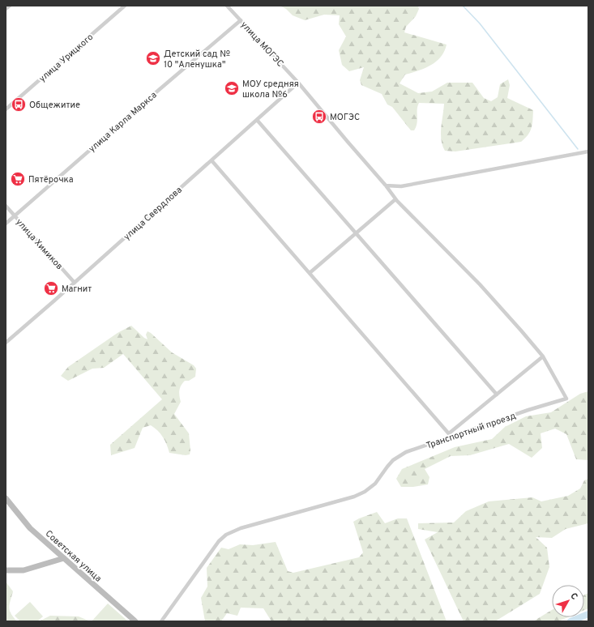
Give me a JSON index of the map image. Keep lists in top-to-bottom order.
{
  "streets": {
    "street": [
      "улица МОГЭС",
      "улица Урицкого",
      "улица Карла Маркса",
      "улица Свердлова",
      "улица Химиков",
      "Транспортный проезд",
      "Советская улица"
    ]
  },
  "crossings": [
    ["улица МОГЭС", "улица Карла Маркса"],
    ["улица МОГЭС", "улица Свердлова"],
    ["улица МОГЭС", "Транспортный проезд"],
    ["улица Карла Маркса", "улица Химиков"],
    ["улица Свердлова", "улица Химиков"]
  ],
  "places": {
    "school or university": ["Детский сад № 10 \"Аленушка\"", "МОУ средняя школа №6"],
    "bus stop": ["Общежитие", "МОГЭС"],
    "supermarket": ["Пятёрочка", "Магнит"]
  },
  "north": "top right"
}
